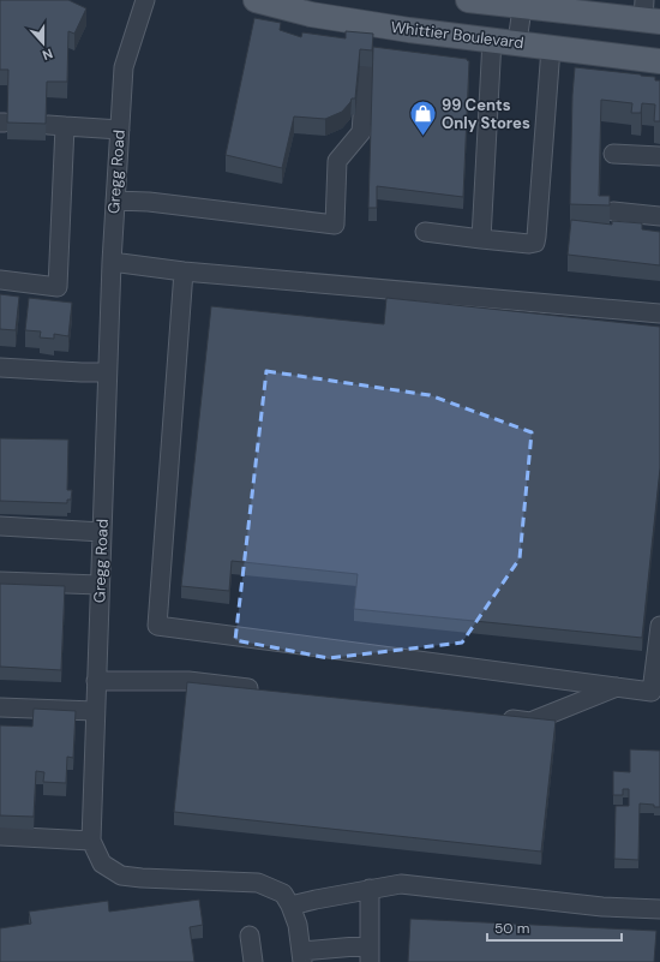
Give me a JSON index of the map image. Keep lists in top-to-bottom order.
{
  "streets": {
    "main road": ["Whittier Boulevard"],
    "street": ["Gregg Road"]
  },
  "places": {
    "shop": ["99 Cents Only Stores"]
  },
  "scale_bar": "50 m",
  "north": "bottom"
}
